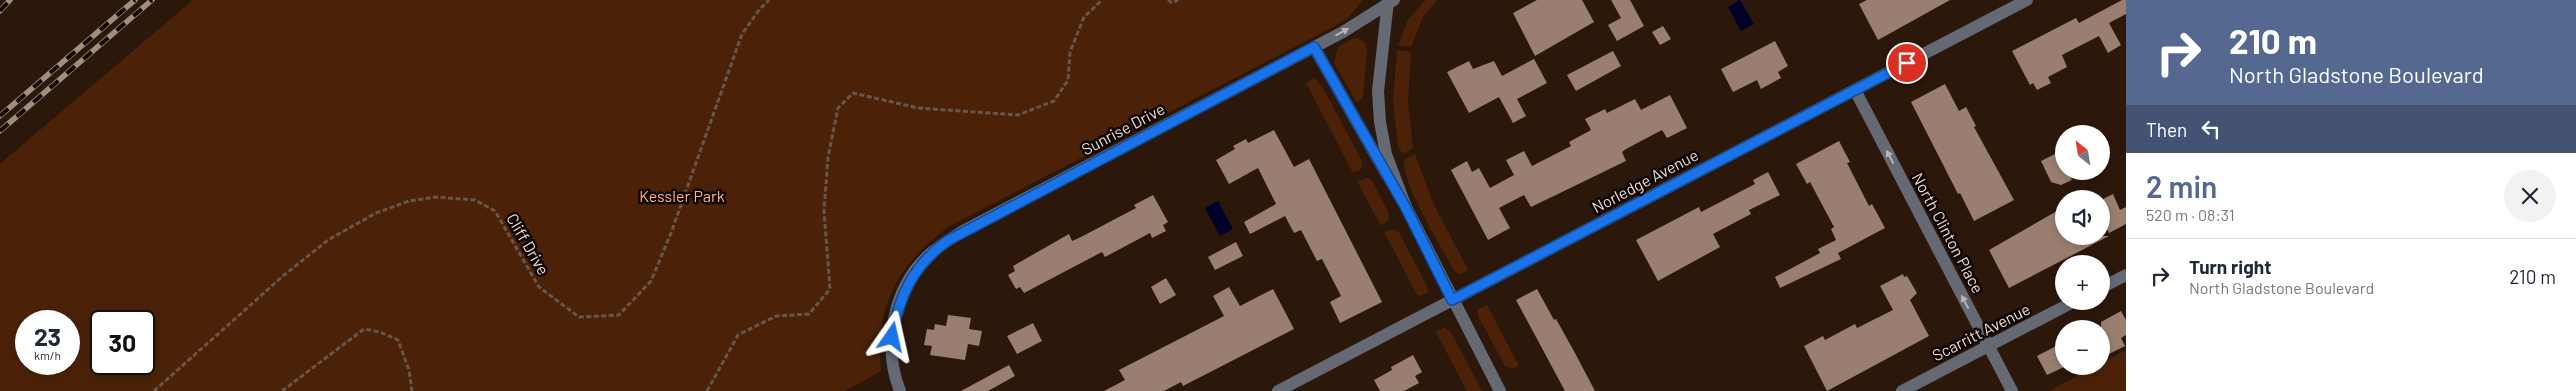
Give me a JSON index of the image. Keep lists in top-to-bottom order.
{
  "streets": {
    "street": [
      "Sunrise Drive",
      "Norledge Avenue",
      "North Clinton Place",
      "Scarritt Avenue"
    ],
    "path": ["Cliff Drive"]
  },
  "crossings": [
    ["Norledge Avenue", "North Clinton Place"],
    ["North Clinton Place", "Scarritt Avenue"]
  ],
  "one_way": ["North Clinton Place"],
  "parks": ["Kessler Park"],
  "north": "top left",
  "page": {
    "turn": ["210 m", "North Gladstone Boulevard"],
    "then": "Then",
    "map_buttons": ["+", "−"],
    "heading": ["2 min", "520 m · 08:31"],
    "list": [
      {
        "name": "Turn right",
        "note": "North Gladstone Boulevard",
        "value": "210 m"
      }
    ],
    "speed": "23 km/h",
    "limit": "30"
  }
}
